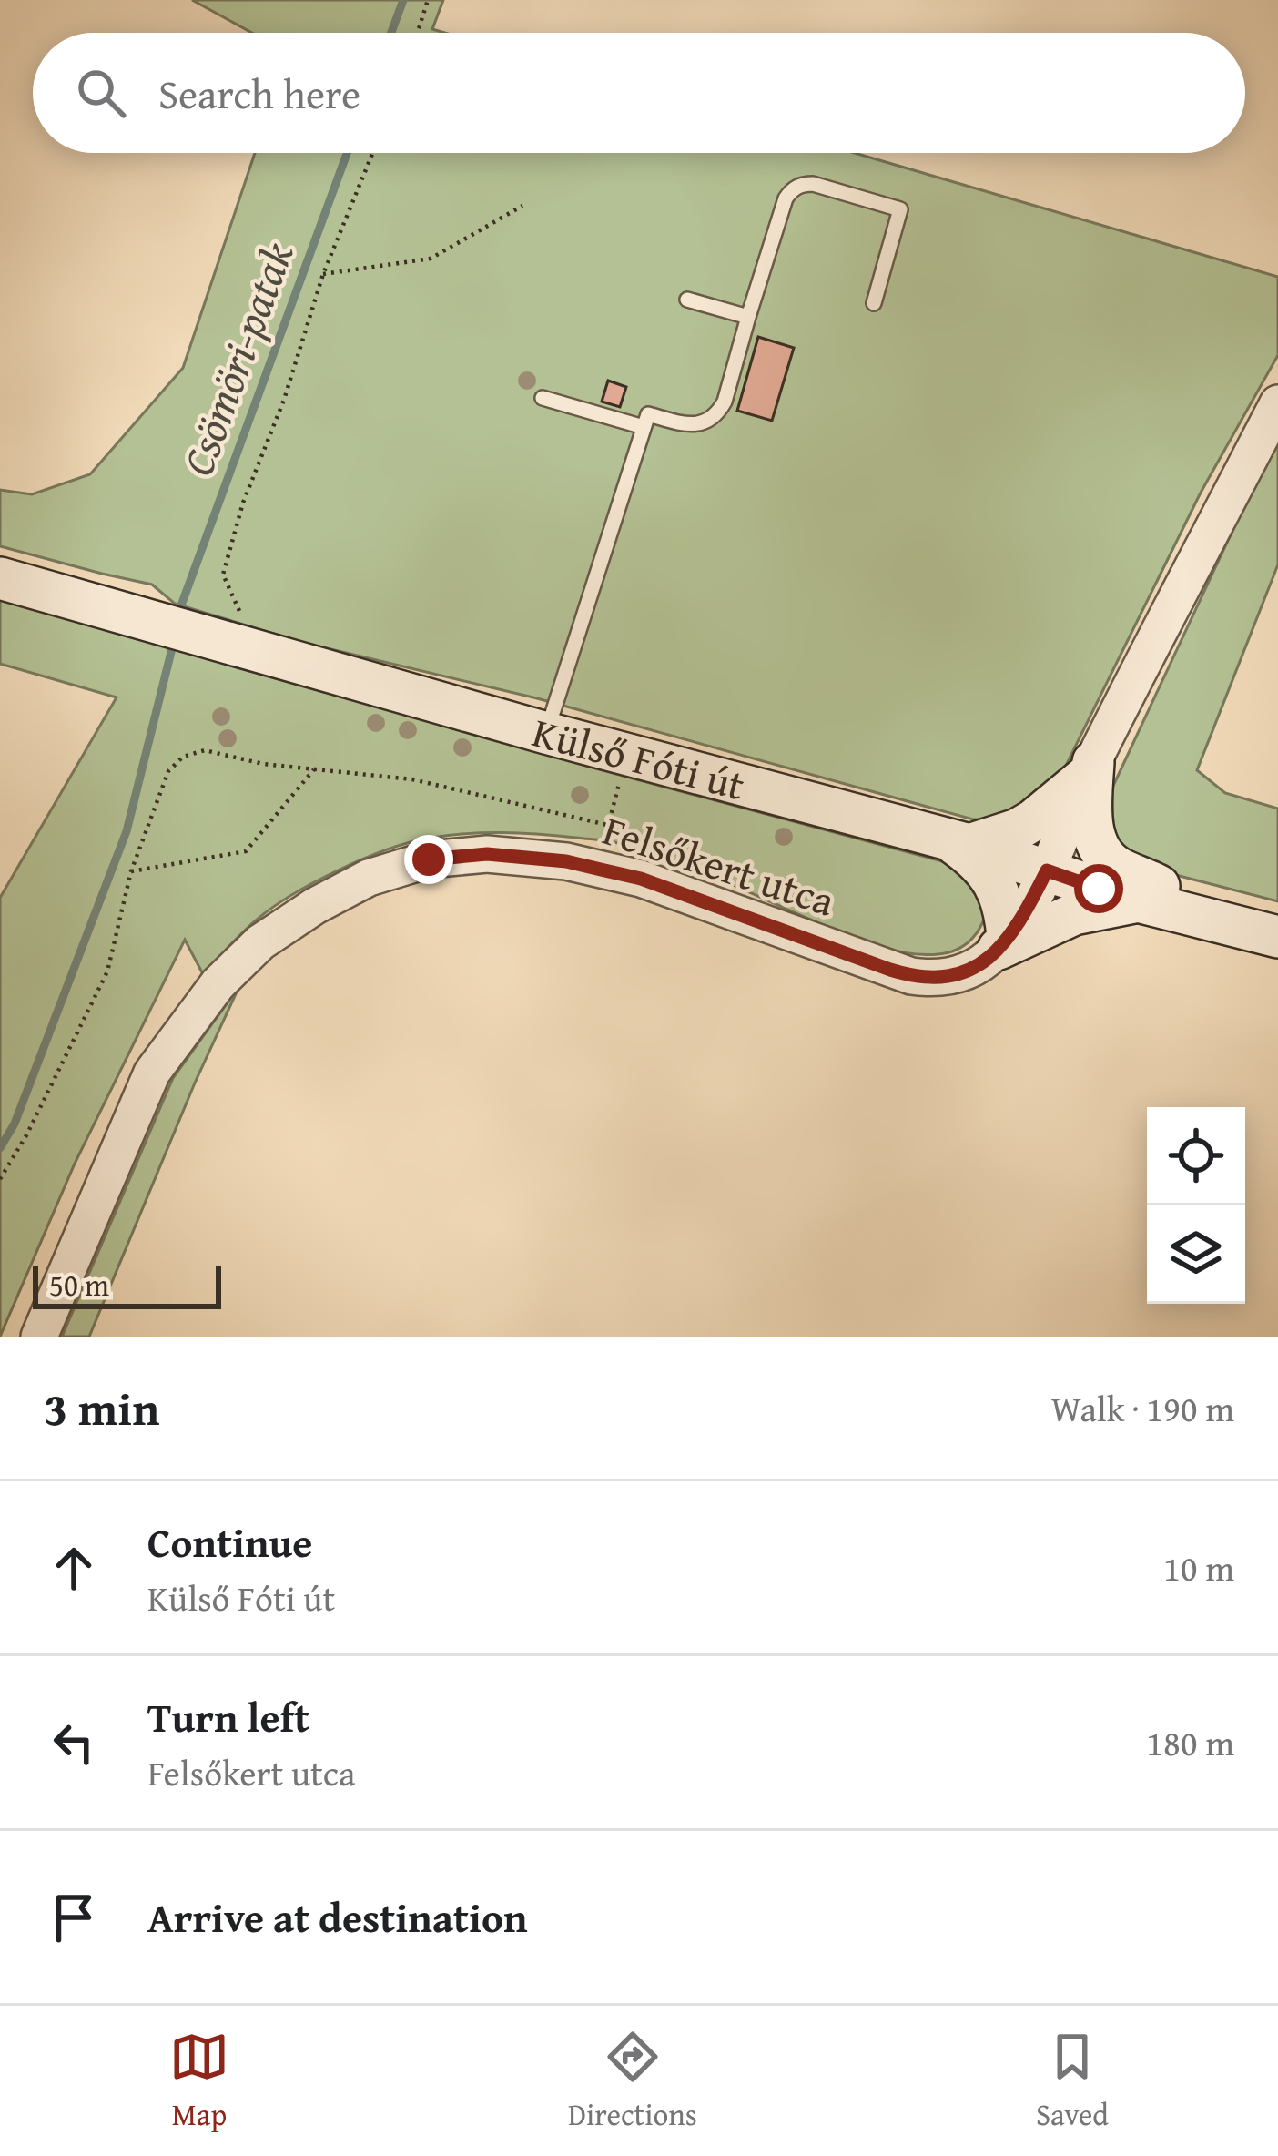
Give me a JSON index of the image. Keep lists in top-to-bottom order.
{
  "streets": {
    "main road": ["Külső Fóti út"],
    "street": ["Felsőkert utca"]
  },
  "crossings": [
    ["Külső Fóti út", "Felsőkert utca"]
  ],
  "water": ["Csömöri-patak"],
  "scale_bar": "50 m",
  "page": {
    "search": "Search here",
    "scale": "50 m",
    "heading": ["3 min", "Walk · 190 m"],
    "list": [
      ["Continue", "Külső Fóti út", "10 m"],
      ["Turn left", "Felsőkert utca", "180 m"],
      "Arrive at destination"
    ],
    "nav": ["Map", "Directions", "Saved"]
  }
}
